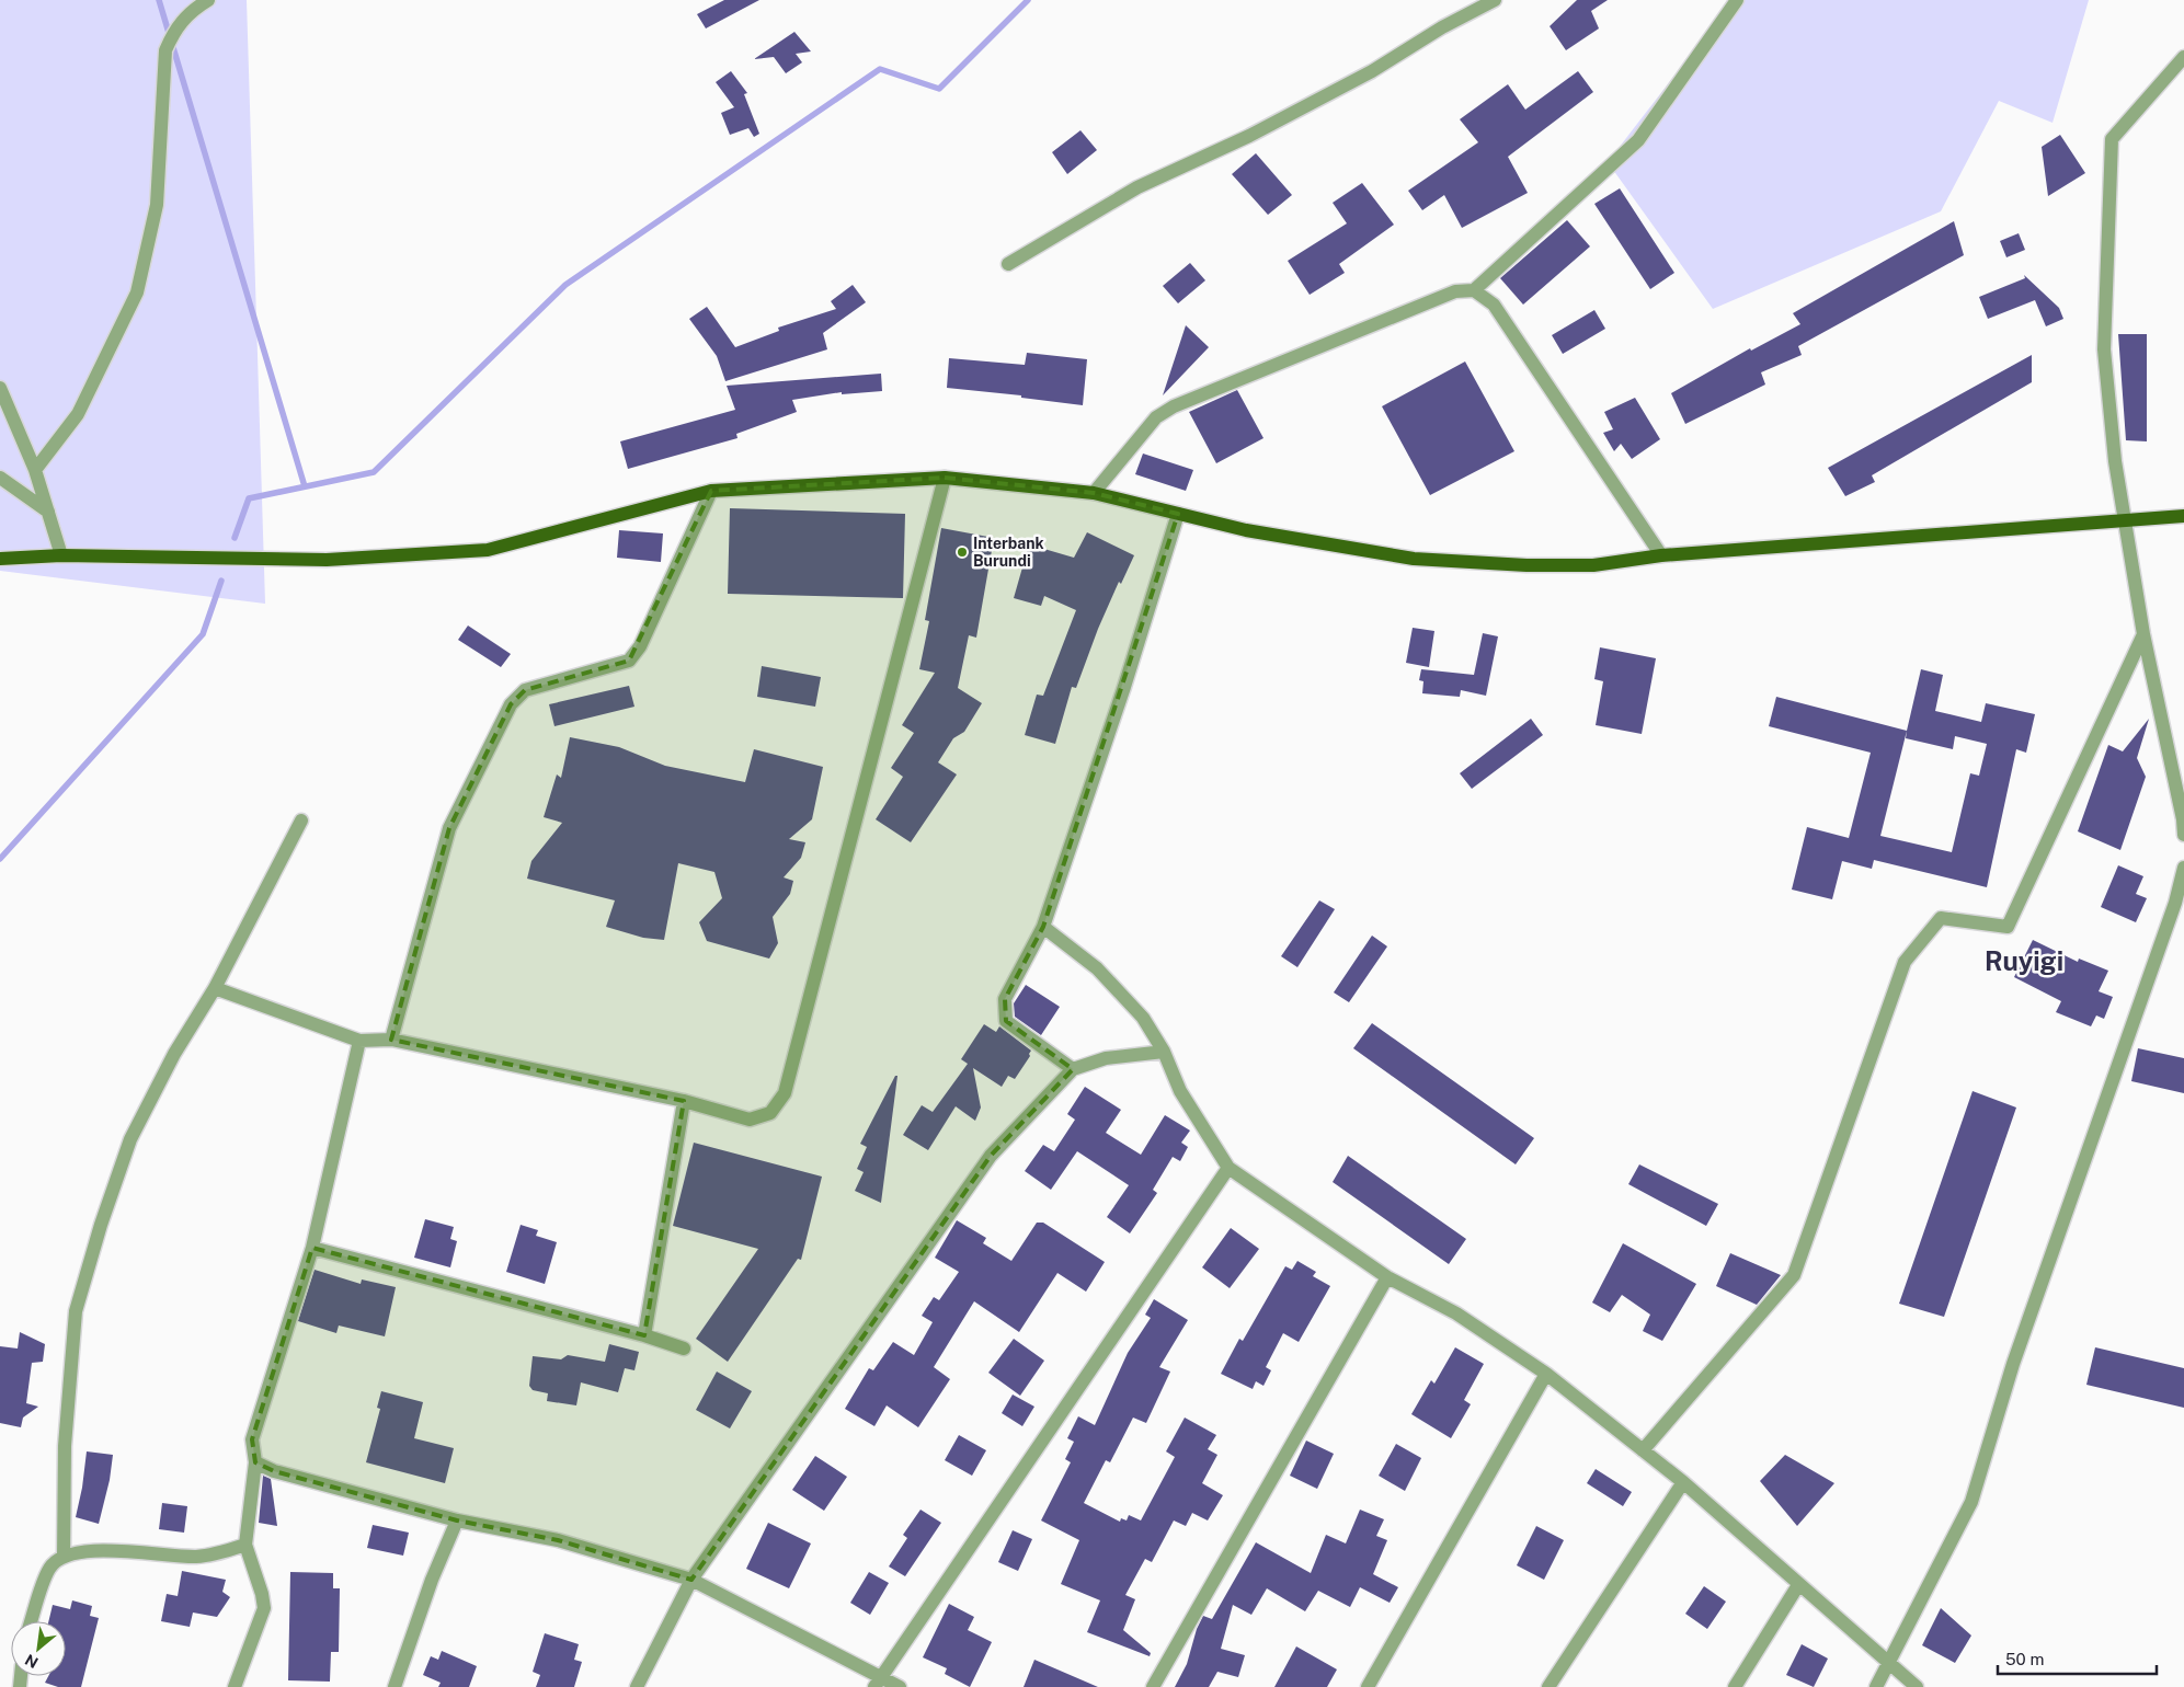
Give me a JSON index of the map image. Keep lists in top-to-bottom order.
{
  "districts": ["Ruyigi"],
  "places": ["Interbank Burundi"],
  "scale_bar": "50 m",
  "north": "bottom left"
}
